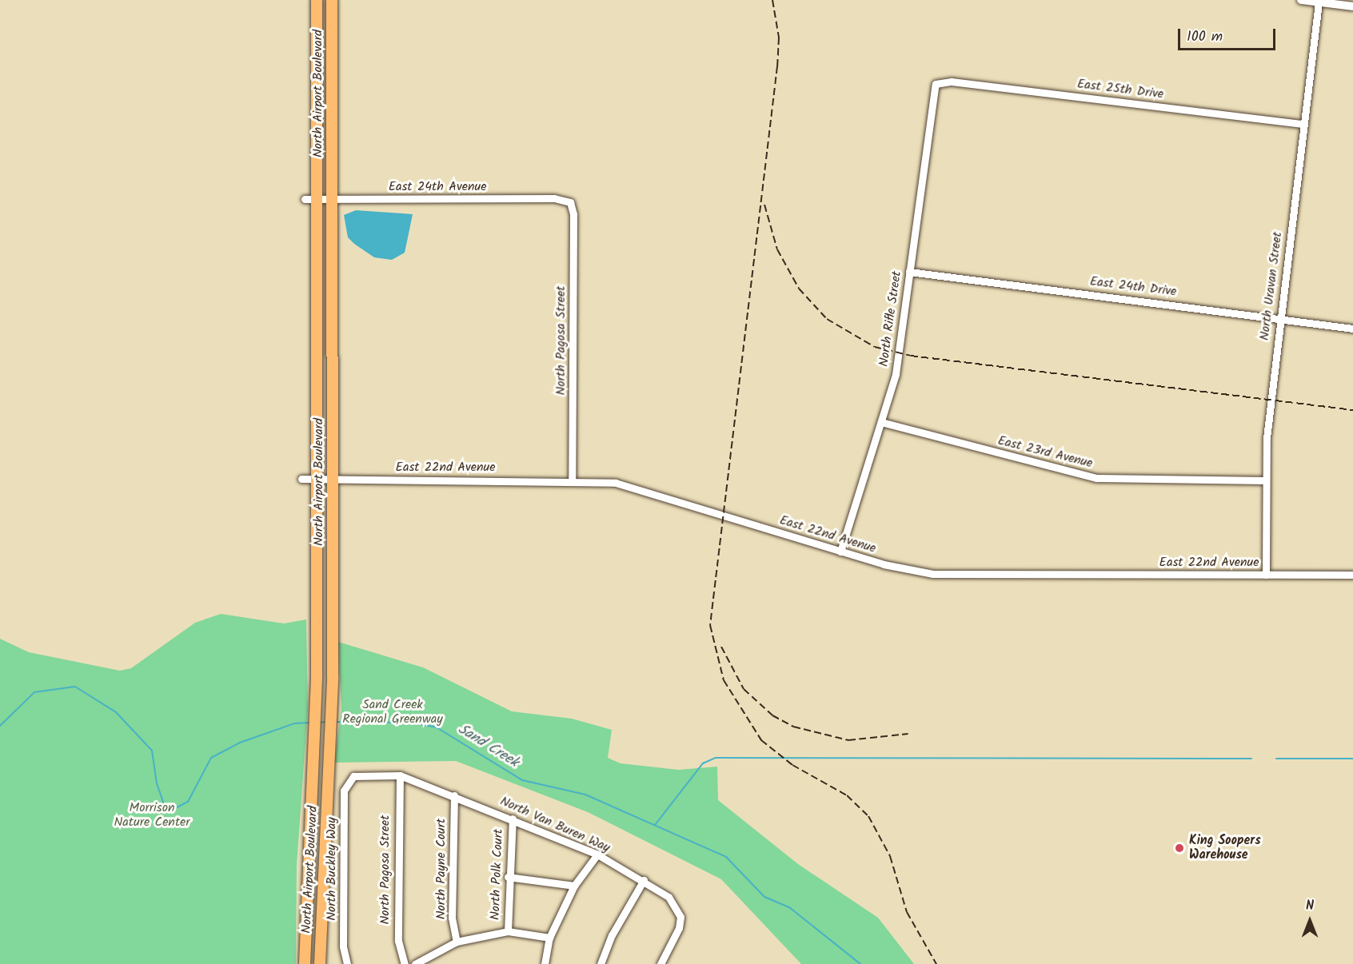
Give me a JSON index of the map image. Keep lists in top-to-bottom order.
{
  "streets": {
    "main road": ["North Airport Boulevard"],
    "street": [
      "East 25th Drive",
      "East 24th Avenue",
      "North Uravan Street",
      "East 24th Drive",
      "North Rifle Street",
      "North Pagosa Street",
      "East 23rd Avenue",
      "East 22nd Avenue",
      "North Van Buren Way",
      "North Buckley Way",
      "North Payne Court",
      "North Polk Court"
    ]
  },
  "crossings": [
    ["East 25th Drive", "North Uravan Street"],
    ["East 25th Drive", "North Rifle Street"],
    ["North Airport Boulevard", "East 24th Avenue"],
    ["North Airport Boulevard", "East 22nd Avenue"],
    ["East 24th Avenue", "North Pagosa Street"],
    ["North Uravan Street", "East 24th Drive"],
    ["North Uravan Street", "East 23rd Avenue"],
    ["North Uravan Street", "East 22nd Avenue"],
    ["East 24th Drive", "North Rifle Street"],
    ["North Rifle Street", "East 23rd Avenue"],
    ["North Rifle Street", "East 22nd Avenue"],
    ["North Pagosa Street", "East 22nd Avenue"],
    ["North Pagosa Street", "North Van Buren Way"],
    ["North Van Buren Way", "North Buckley Way"],
    ["North Van Buren Way", "North Payne Court"],
    ["North Van Buren Way", "North Polk Court"]
  ],
  "water": ["Sand Creek"],
  "parks": ["Sand Creek Regional Greenway", "Morrison Nature Center"],
  "places": ["King Soopers Warehouse"],
  "scale_bar": "100 m",
  "north": "top"
}
